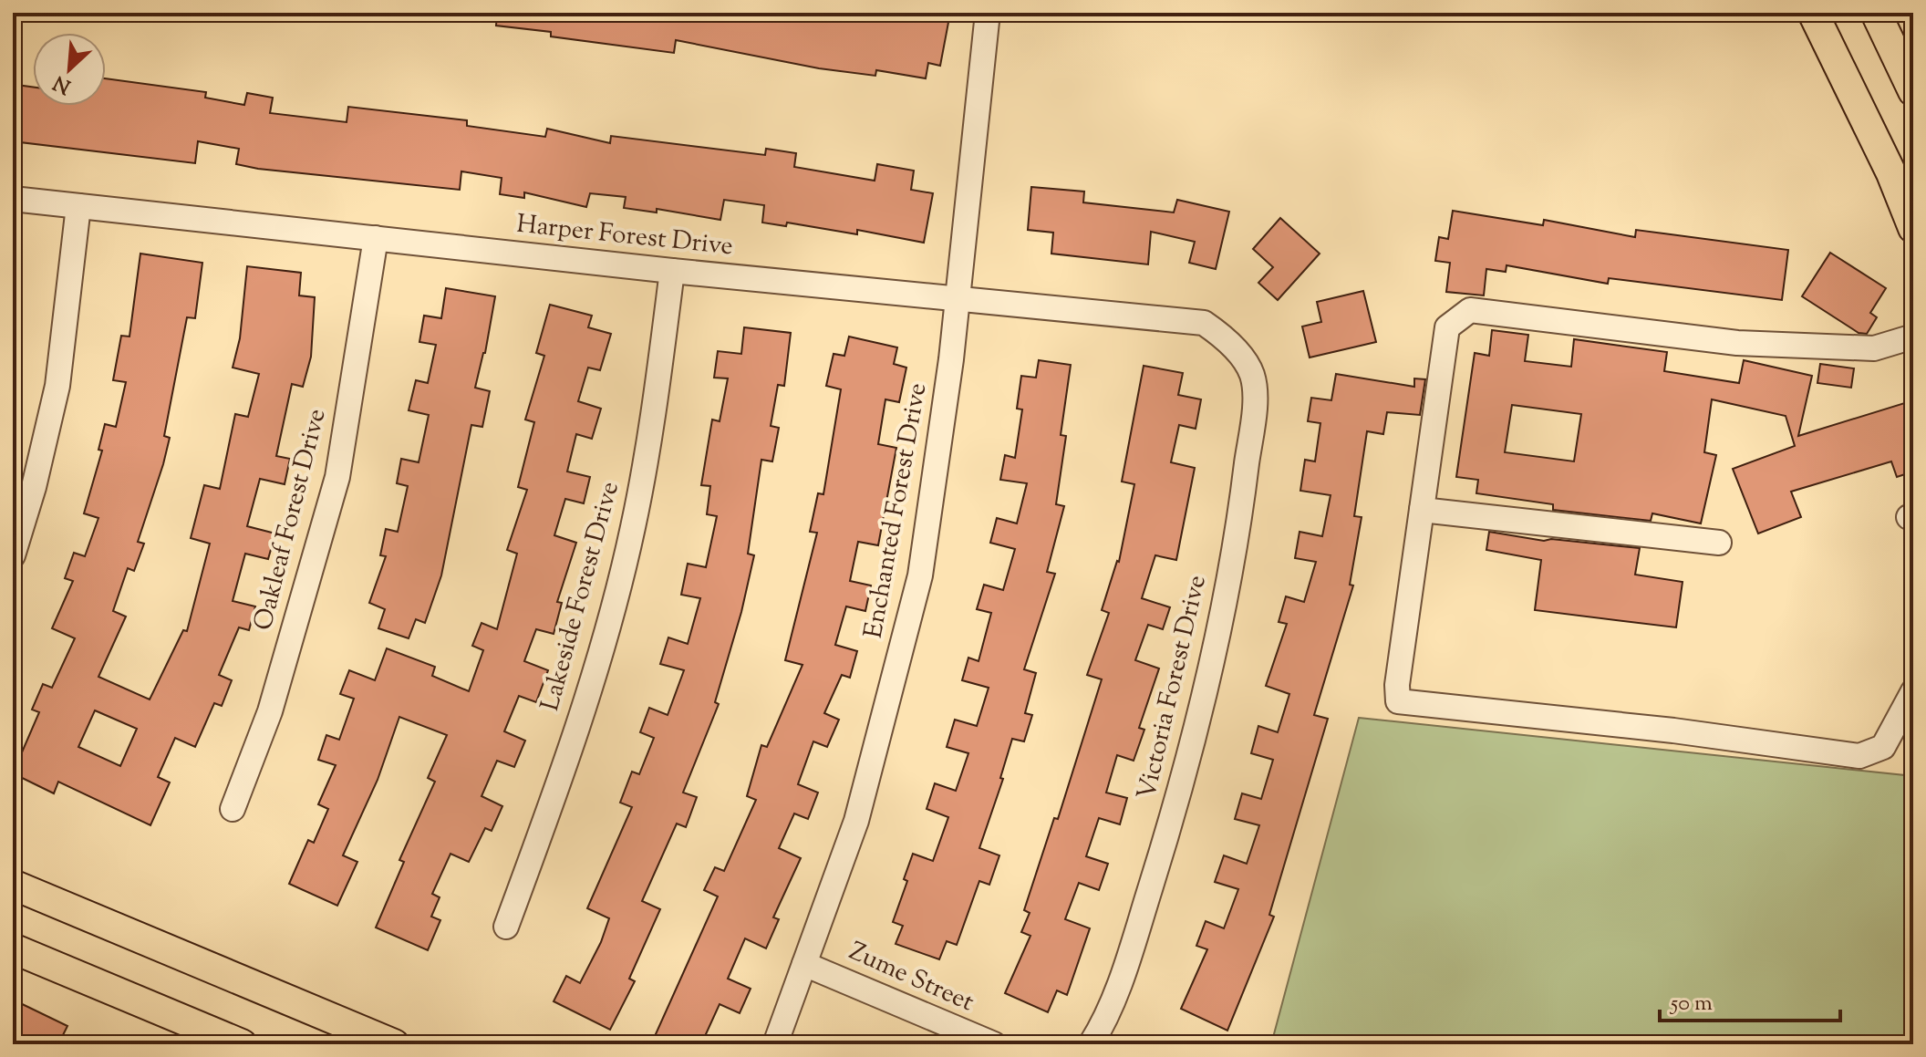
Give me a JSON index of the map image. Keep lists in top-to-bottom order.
{
  "streets": {
    "street": [
      "Harper Forest Drive",
      "Enchanted Forest Drive",
      "Oakleaf Forest Drive",
      "Lakeside Forest Drive",
      "Victoria Forest Drive",
      "Zume Street"
    ]
  },
  "crossings": [
    ["Harper Forest Drive", "Enchanted Forest Drive"],
    ["Harper Forest Drive", "Oakleaf Forest Drive"],
    ["Harper Forest Drive", "Lakeside Forest Drive"],
    ["Harper Forest Drive", "Victoria Forest Drive"],
    ["Enchanted Forest Drive", "Zume Street"]
  ],
  "scale_bar": "50 m",
  "north": "bottom left"
}
